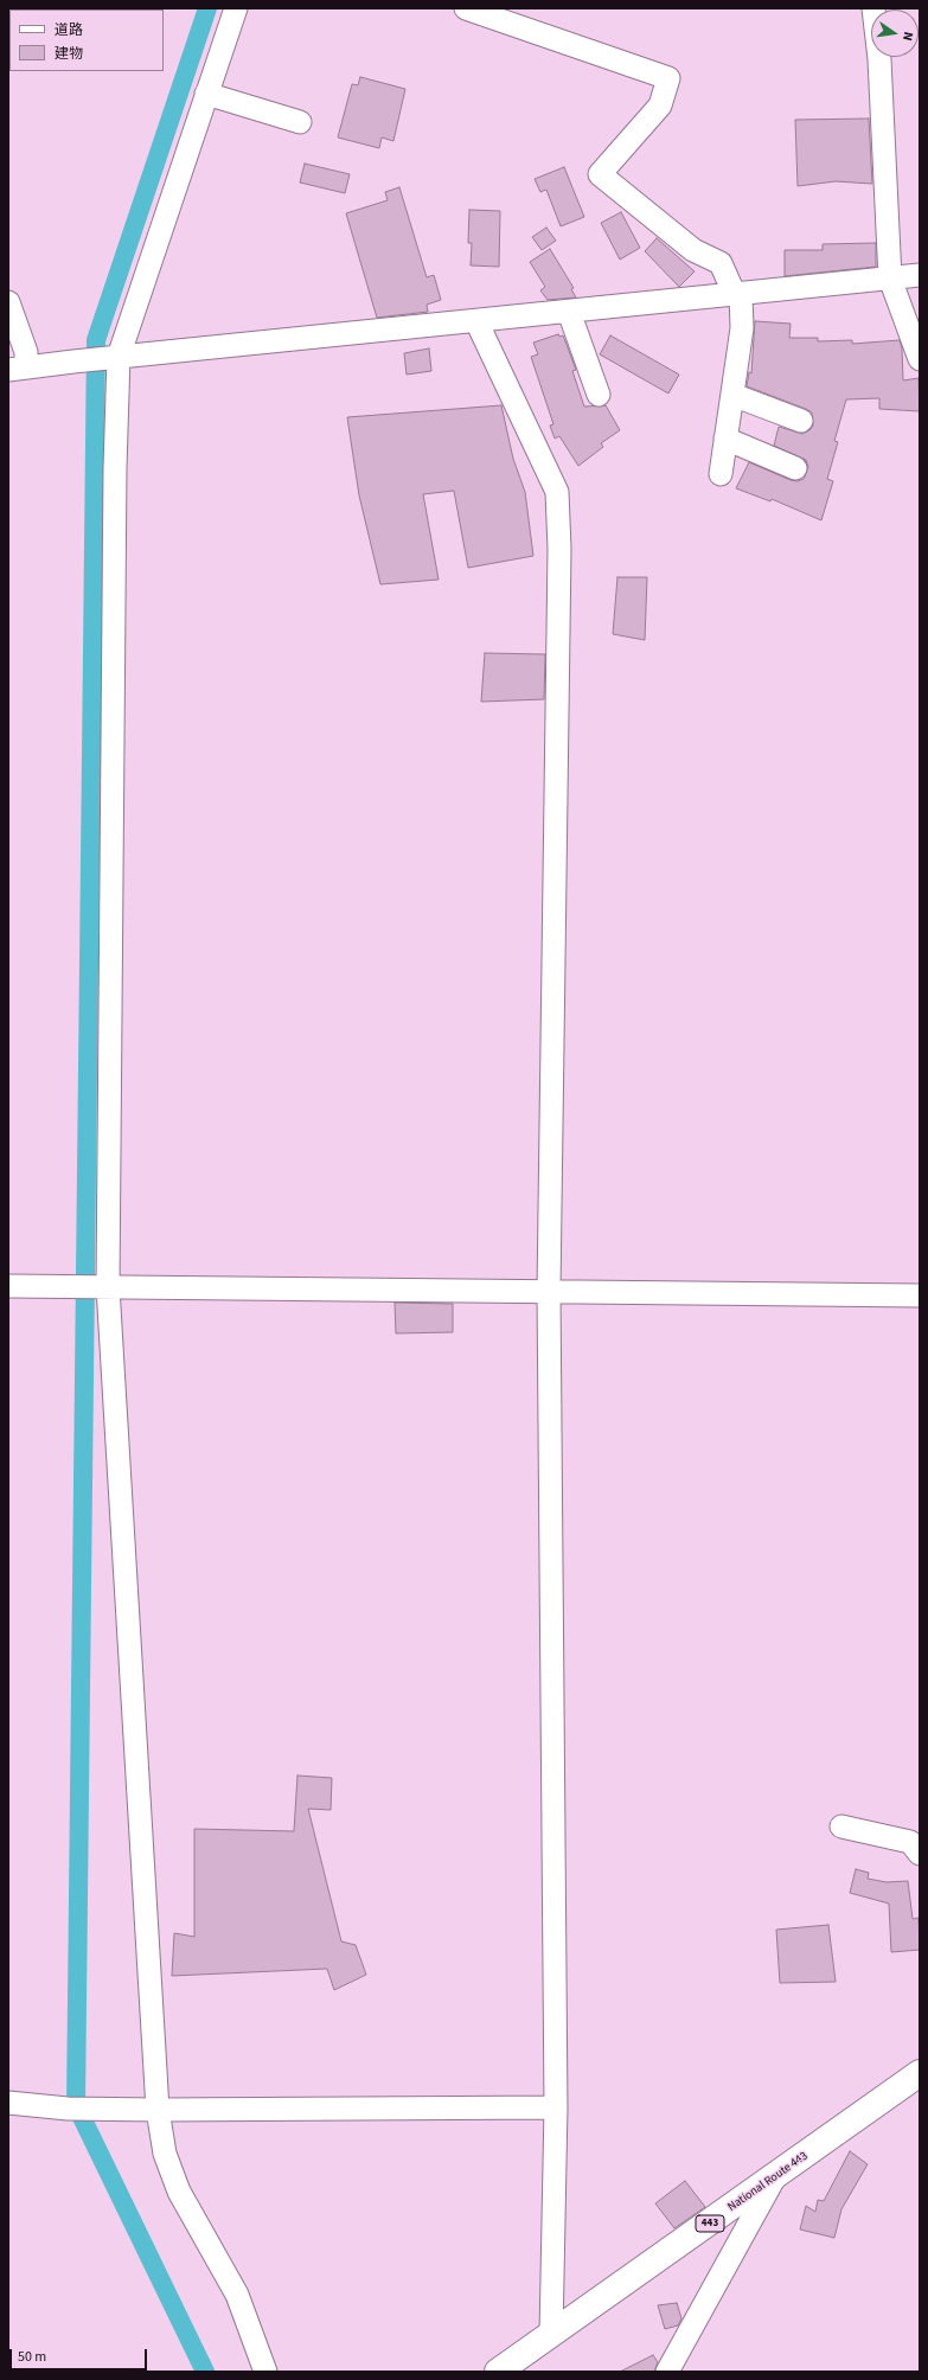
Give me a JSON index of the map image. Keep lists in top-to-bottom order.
{
  "streets": {
    "highway": ["National Route 443", "443"]
  },
  "legend": ["道路", "建物"],
  "scale_bar": "50 m",
  "north": "right"
}
